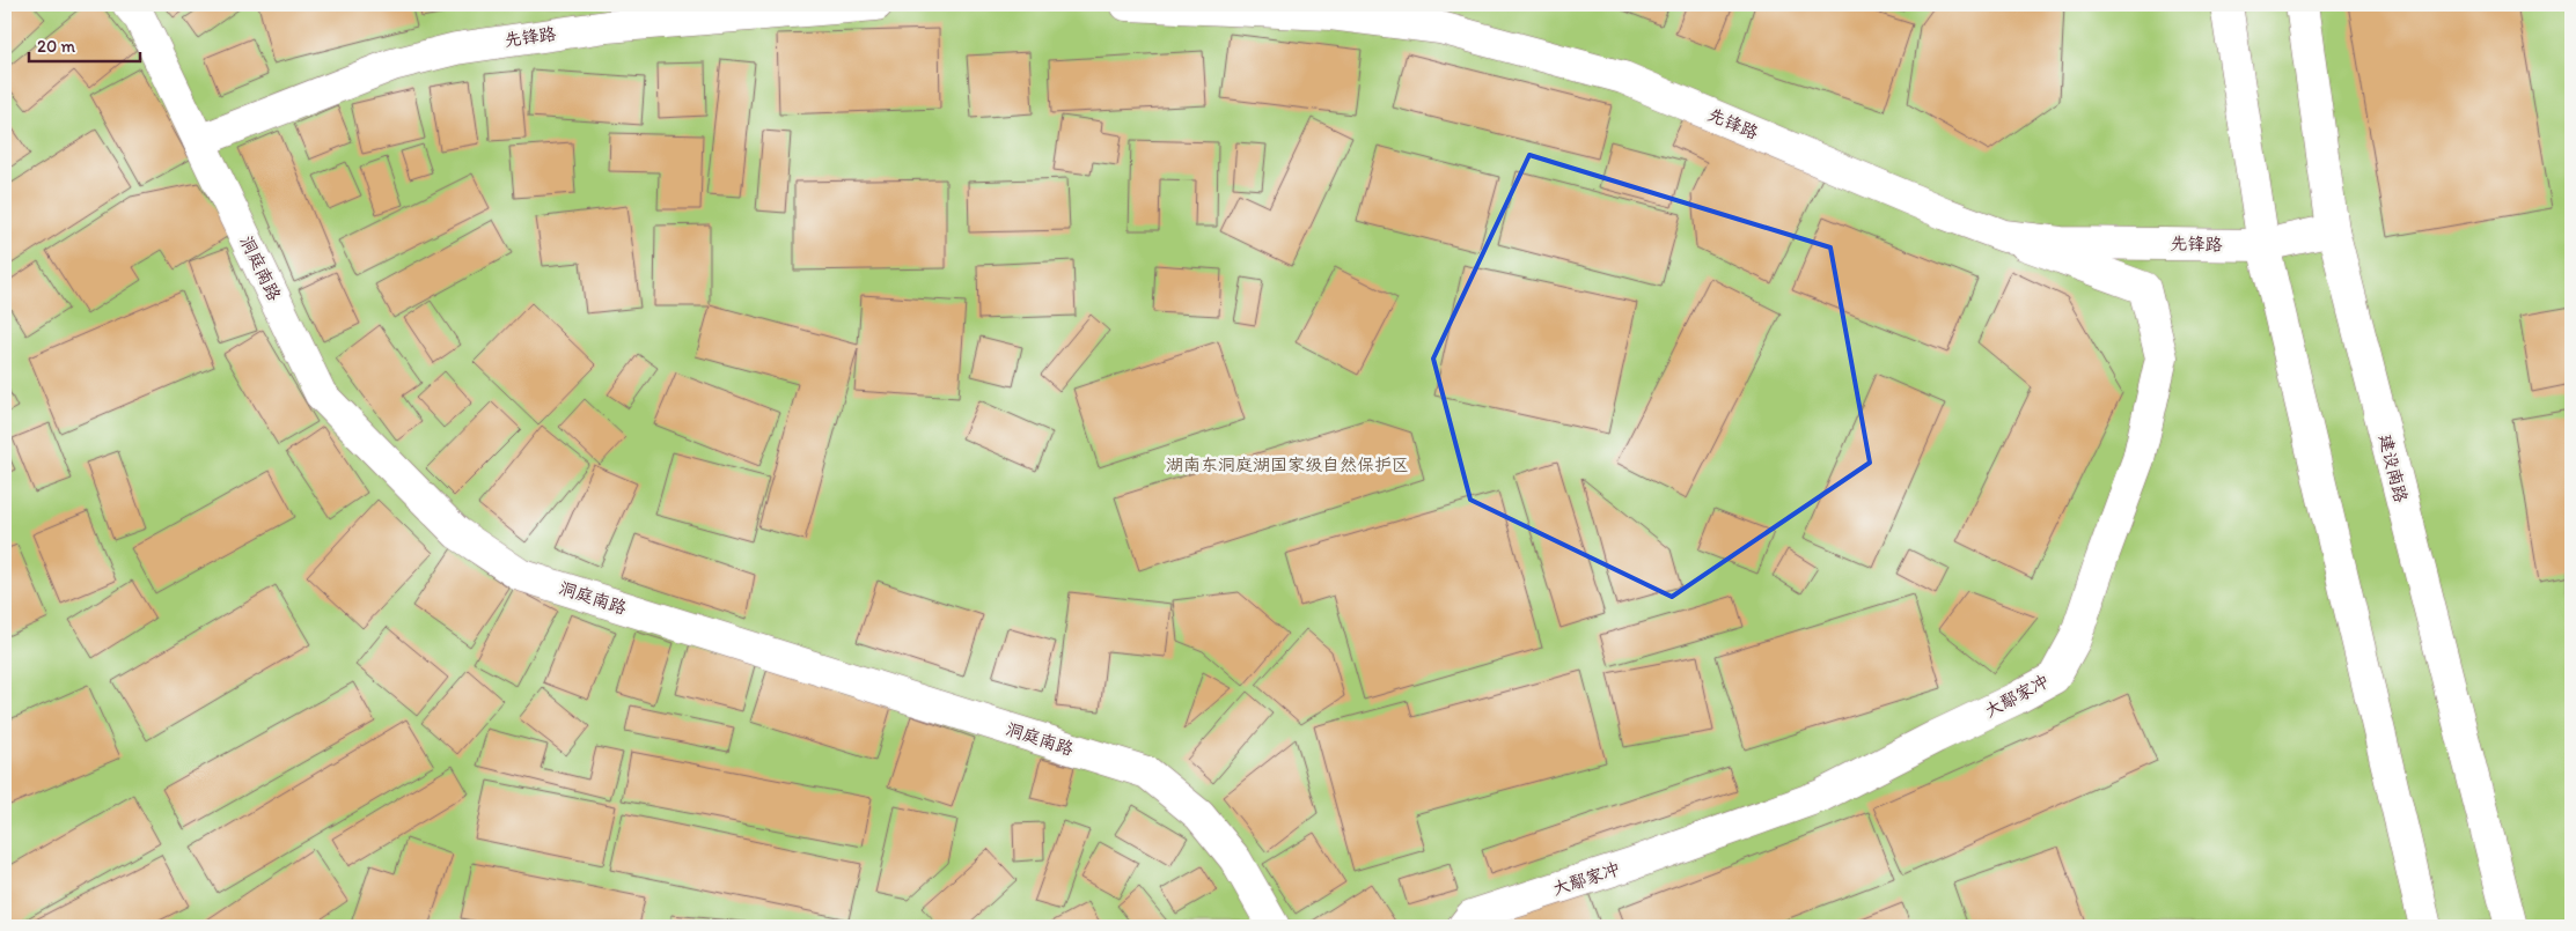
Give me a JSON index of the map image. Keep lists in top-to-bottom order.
{
  "streets": {
    "main road": [
      "先锋路",
      "洞庭南路",
      "建设南路",
      "大鄢家冲"
    ]
  },
  "crossings": [
    ["先锋路", "洞庭南路"],
    ["先锋路", "建设南路"],
    ["先锋路", "大鄢家冲"]
  ],
  "parks": ["湖南东洞庭湖国家级自然保护区"],
  "scale_bar": "20 m"
}
